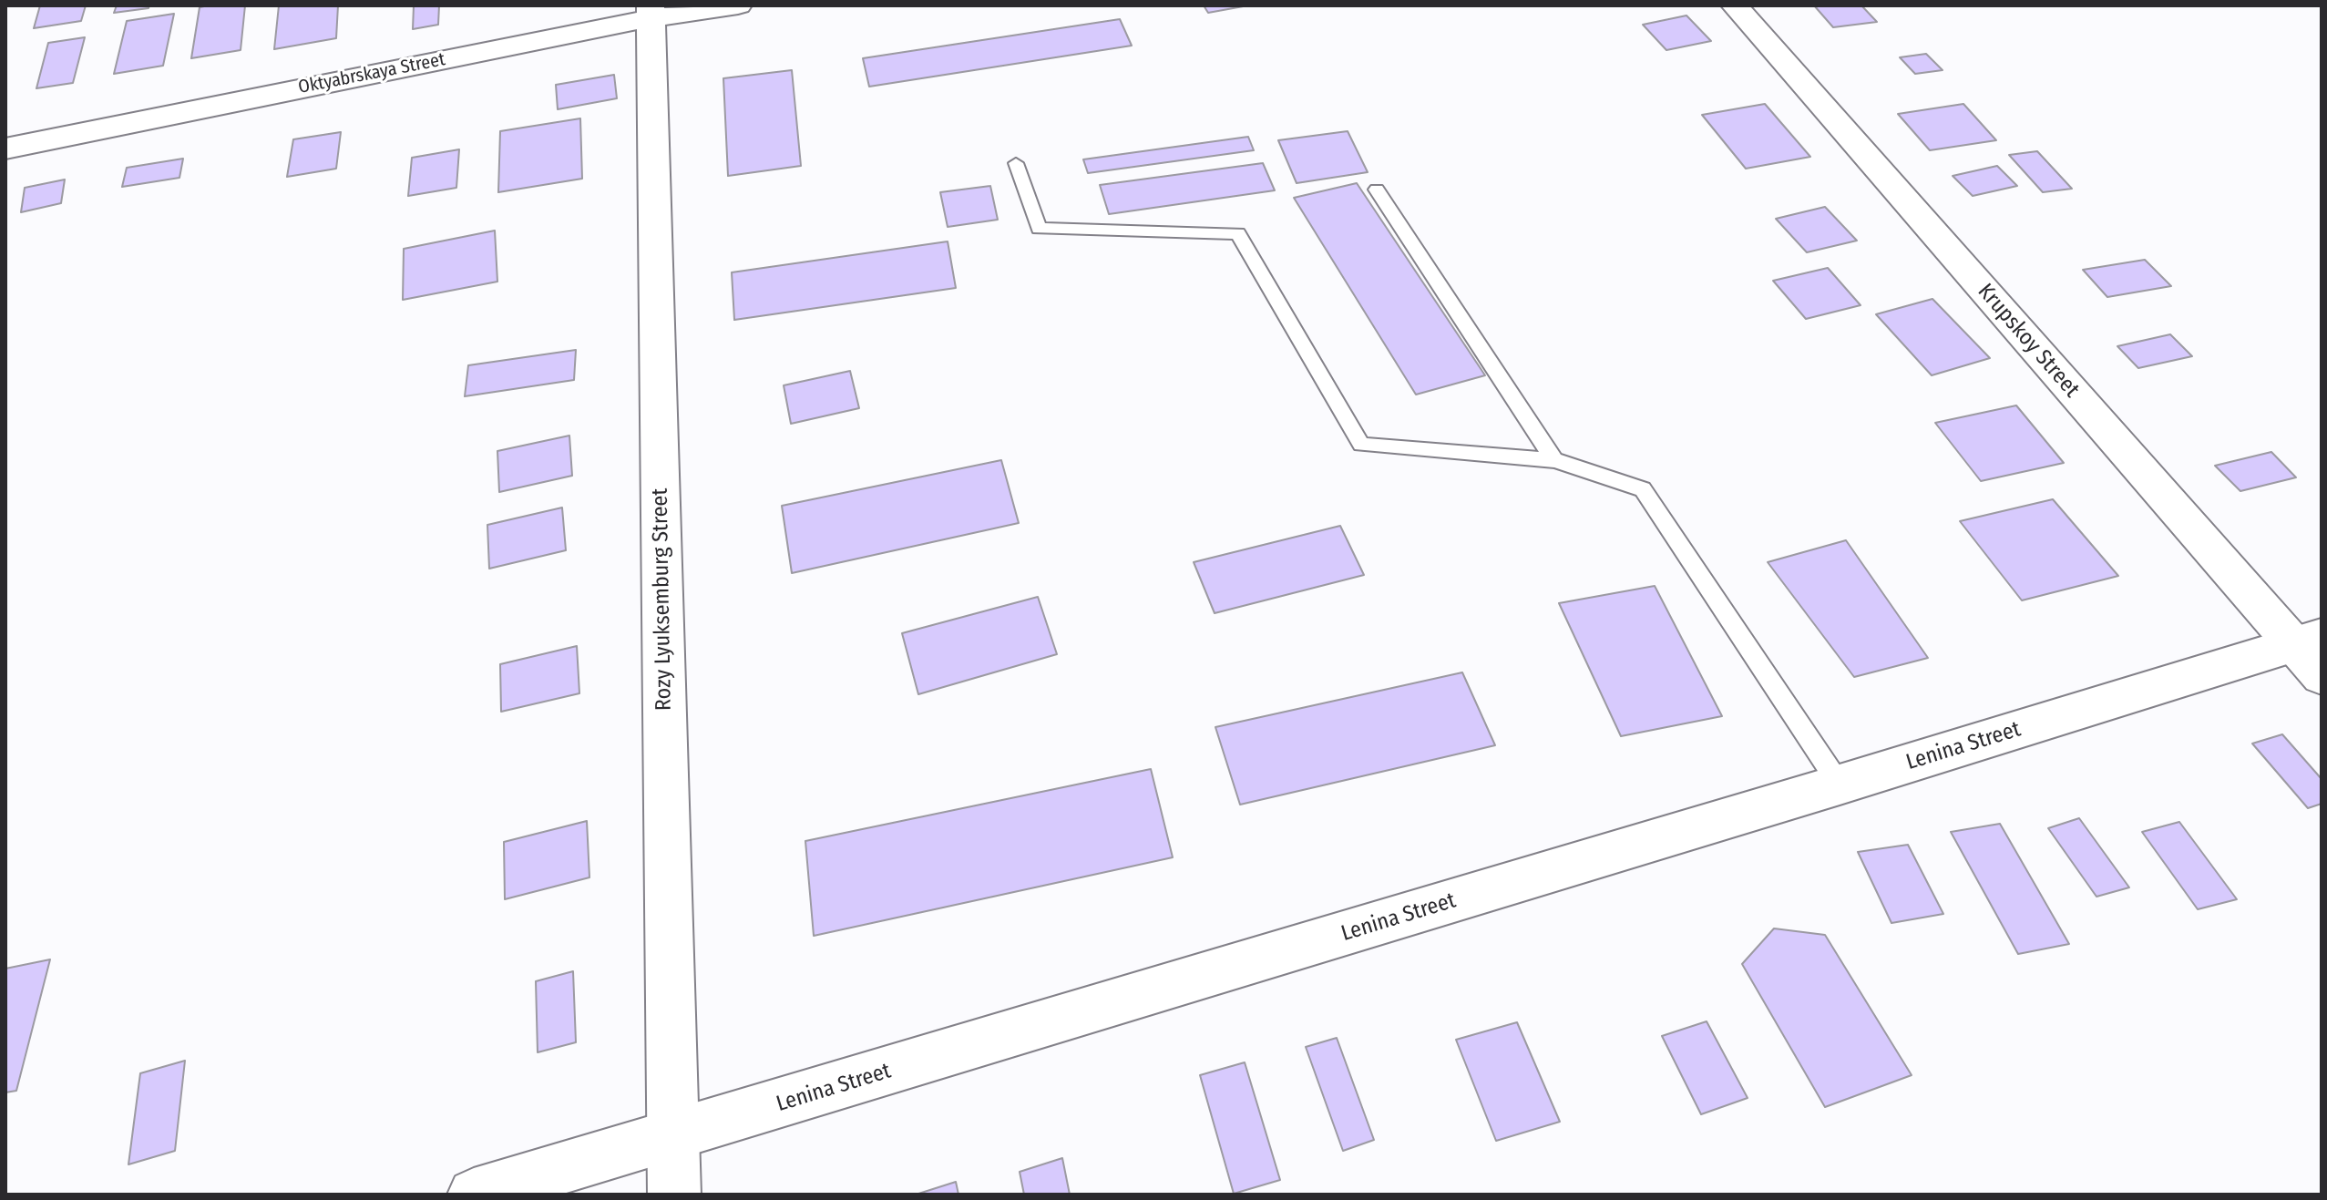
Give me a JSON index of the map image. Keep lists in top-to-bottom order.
{
  "streets": {
    "street": [
      "Oktyabrskaya Street",
      "Krupskoy Street",
      "Rozy Lyuksemburg Street",
      "Lenina Street"
    ]
  },
  "crossings": [
    ["Oktyabrskaya Street", "Rozy Lyuksemburg Street"],
    ["Krupskoy Street", "Lenina Street"],
    ["Rozy Lyuksemburg Street", "Lenina Street"]
  ]
}
